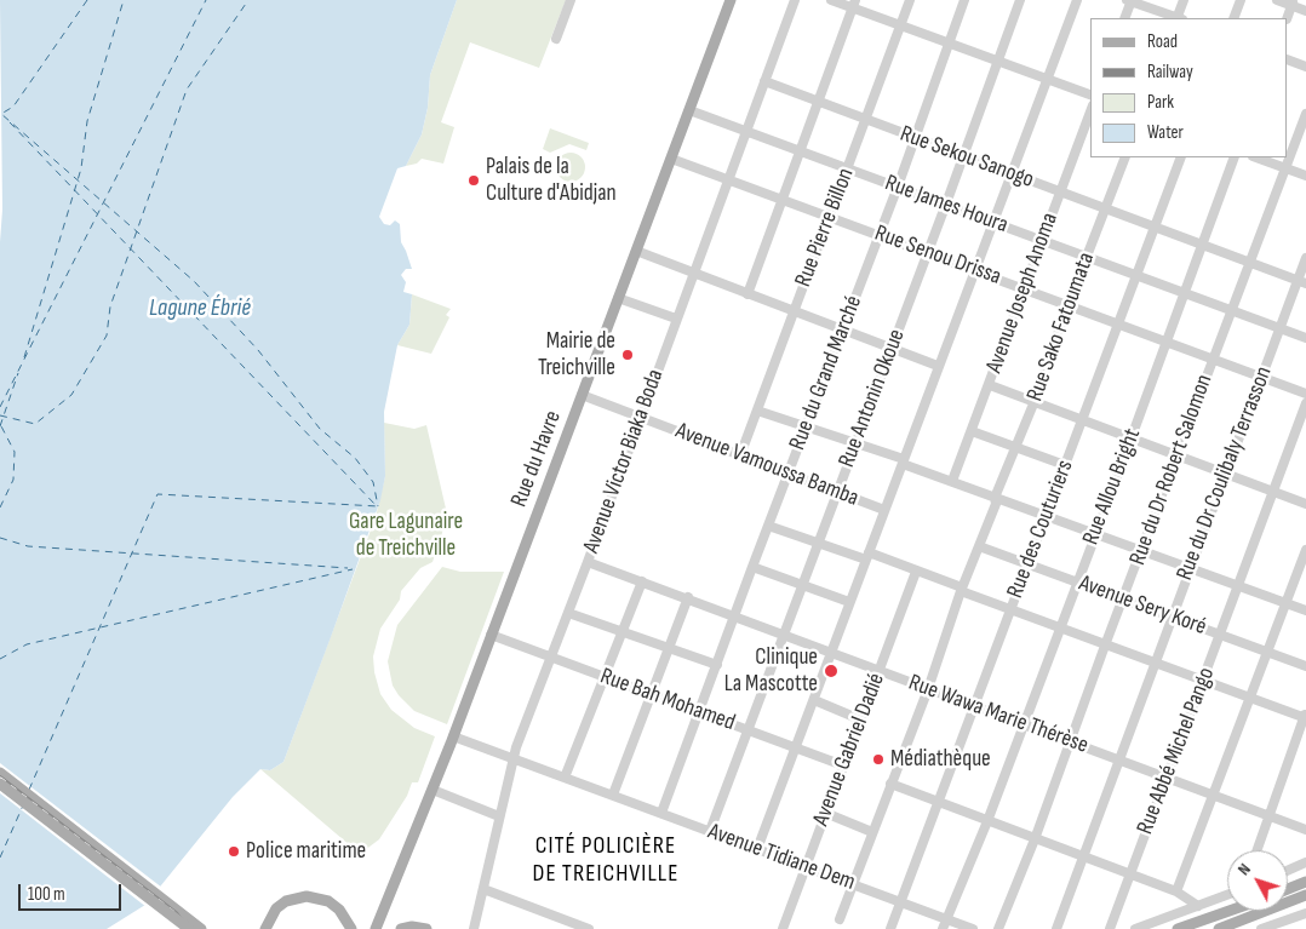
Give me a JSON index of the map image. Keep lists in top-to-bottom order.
{
  "streets": {
    "main road": ["Rue du Havre"],
    "street": [
      "Rue Sekou Sanogo",
      "Rue James Houra",
      "Rue Pierre Billon",
      "Rue Senou Drissa",
      "Avenue Joseph Anoma",
      "Rue Sako Fatoumata",
      "Rue du Grand Marché",
      "Rue Antonin Okoue",
      "Avenue Victor Biaka Boda",
      "Avenue Vamoussa Bamba",
      "Rue du Dr Robert Salomon",
      "Rue du Dr Coulibaly Terrasson",
      "Rue Allou Bright",
      "Rue des Couturiers",
      "Avenue Sery Koré",
      "Rue Bah Mohamed",
      "Rue Wawa Marie Thérèse",
      "Avenue Gabriel Dadié",
      "Rue Abbé Michel Pango",
      "Avenue Tidiane Dem"
    ]
  },
  "crossings": [
    ["Rue Sekou Sanogo", "Rue Pierre Billon"],
    ["Rue Sekou Sanogo", "Avenue Joseph Anoma"],
    ["Rue Sekou Sanogo", "Rue Sako Fatoumata"],
    ["Rue Sekou Sanogo", "Rue du Grand Marché"],
    ["Rue Sekou Sanogo", "Rue Antonin Okoue"],
    ["Rue Sekou Sanogo", "Avenue Victor Biaka Boda"],
    ["Rue Sekou Sanogo", "Rue du Dr Robert Salomon"],
    ["Rue Sekou Sanogo", "Rue du Dr Coulibaly Terrasson"],
    ["Rue Sekou Sanogo", "Rue Allou Bright"],
    ["Rue Sekou Sanogo", "Rue des Couturiers"],
    ["Rue James Houra", "Rue Pierre Billon"],
    ["Rue James Houra", "Avenue Joseph Anoma"],
    ["Rue James Houra", "Rue Sako Fatoumata"],
    ["Rue James Houra", "Rue du Grand Marché"],
    ["Rue James Houra", "Rue Antonin Okoue"],
    ["Rue James Houra", "Rue du Havre"],
    ["Rue James Houra", "Avenue Victor Biaka Boda"],
    ["Rue James Houra", "Rue du Dr Robert Salomon"],
    ["Rue James Houra", "Rue du Dr Coulibaly Terrasson"],
    ["Rue James Houra", "Rue Allou Bright"],
    ["Rue James Houra", "Rue des Couturiers"],
    ["Rue Pierre Billon", "Rue Senou Drissa"],
    ["Rue Pierre Billon", "Avenue Vamoussa Bamba"],
    ["Rue Senou Drissa", "Avenue Joseph Anoma"],
    ["Rue Senou Drissa", "Rue Sako Fatoumata"],
    ["Rue Senou Drissa", "Rue du Grand Marché"],
    ["Rue Senou Drissa", "Rue Antonin Okoue"],
    ["Rue Senou Drissa", "Rue du Havre"],
    ["Rue Senou Drissa", "Avenue Victor Biaka Boda"],
    ["Rue Senou Drissa", "Rue du Dr Robert Salomon"],
    ["Rue Senou Drissa", "Rue du Dr Coulibaly Terrasson"],
    ["Rue Senou Drissa", "Rue Allou Bright"],
    ["Rue Senou Drissa", "Rue des Couturiers"],
    ["Rue Sako Fatoumata", "Avenue Sery Koré"],
    ["Rue Sako Fatoumata", "Rue Wawa Marie Thérèse"],
    ["Rue Sako Fatoumata", "Avenue Tidiane Dem"],
    ["Rue du Grand Marché", "Avenue Vamoussa Bamba"],
    ["Rue du Grand Marché", "Rue Bah Mohamed"],
    ["Rue du Grand Marché", "Rue Wawa Marie Thérèse"],
    ["Rue du Grand Marché", "Avenue Tidiane Dem"],
    ["Rue Antonin Okoue", "Avenue Vamoussa Bamba"],
    ["Rue Antonin Okoue", "Rue Bah Mohamed"],
    ["Rue Antonin Okoue", "Rue Wawa Marie Thérèse"],
    ["Rue Antonin Okoue", "Avenue Tidiane Dem"],
    ["Rue du Havre", "Avenue Vamoussa Bamba"],
    ["Rue du Havre", "Rue Bah Mohamed"],
    ["Rue du Havre", "Avenue Tidiane Dem"],
    ["Avenue Victor Biaka Boda", "Avenue Vamoussa Bamba"],
    ["Avenue Victor Biaka Boda", "Rue Bah Mohamed"],
    ["Avenue Victor Biaka Boda", "Rue Wawa Marie Thérèse"],
    ["Avenue Victor Biaka Boda", "Avenue Tidiane Dem"],
    ["Rue du Dr Robert Salomon", "Avenue Sery Koré"],
    ["Rue du Dr Robert Salomon", "Rue Wawa Marie Thérèse"],
    ["Rue du Dr Coulibaly Terrasson", "Avenue Sery Koré"],
    ["Rue du Dr Coulibaly Terrasson", "Rue Wawa Marie Thérèse"],
    ["Rue Allou Bright", "Avenue Sery Koré"],
    ["Rue Allou Bright", "Rue Wawa Marie Thérèse"],
    ["Rue Allou Bright", "Avenue Tidiane Dem"],
    ["Rue des Couturiers", "Avenue Sery Koré"],
    ["Rue des Couturiers", "Rue Wawa Marie Thérèse"],
    ["Rue des Couturiers", "Avenue Tidiane Dem"],
    ["Avenue Sery Koré", "Rue Abbé Michel Pango"],
    ["Rue Bah Mohamed", "Avenue Gabriel Dadié"],
    ["Rue Wawa Marie Thérèse", "Avenue Gabriel Dadié"],
    ["Rue Wawa Marie Thérèse", "Rue Abbé Michel Pango"],
    ["Avenue Gabriel Dadié", "Avenue Tidiane Dem"]
  ],
  "districts": ["CITÉ POLICIÈRE DE TREICHVILLE"],
  "water": ["Lagune Ébrié"],
  "parks": ["Gare Lagunaire de Treichville"],
  "places": [
    "Palais de la Culture d'Abidjan",
    "Mairie de Treichville",
    "Clinique La Mascotte",
    "Médiathèque",
    "Police maritime"
  ],
  "legend": [
    "Road",
    "Railway",
    "Park",
    "Water"
  ],
  "scale_bar": "100 m",
  "north": "top left"
}
